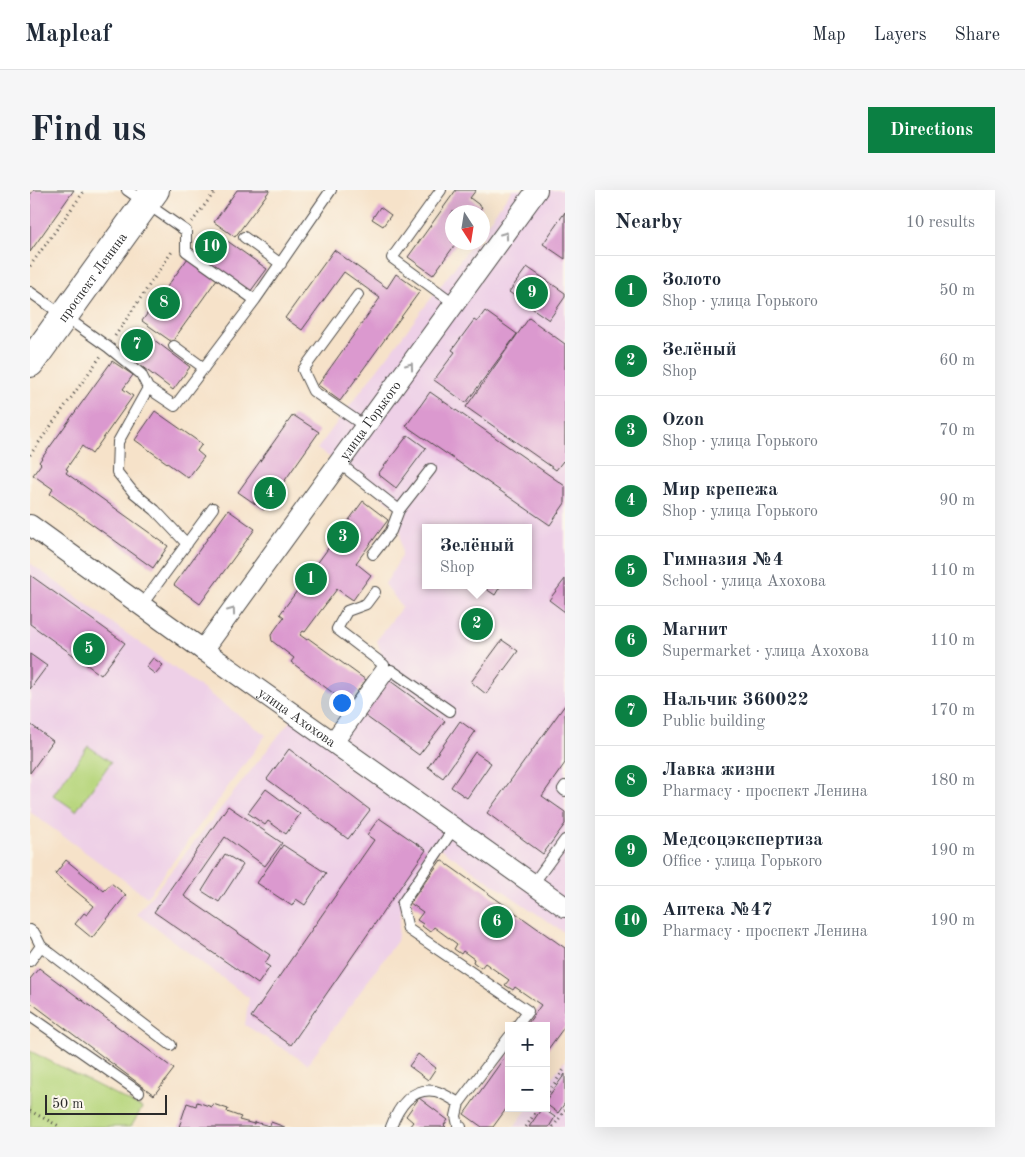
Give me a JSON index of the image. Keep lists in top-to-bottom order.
{
  "streets": {
    "main road": ["проспект Ленина"],
    "street": ["улица Горького", "улица Ахохова"]
  },
  "crossings": [
    ["улица Горького", "улица Ахохова"]
  ],
  "one_way": ["улица Горького"],
  "scale_bar": "50 m",
  "north": "bottom",
  "page": {
    "header": "Mapleaf",
    "nav": ["Map", "Layers", "Share"],
    "buttons": "Directions",
    "title": "Find us",
    "heading": ["Nearby", "10 results"],
    "pins": [
      "10",
      "9",
      "8",
      "7",
      "4",
      "3",
      "1",
      "2",
      "5",
      "6"
    ],
    "list": [
      {
        "mark": "1",
        "name": "Золото",
        "note": "Shop · улица Горького",
        "value": "50 m"
      },
      {
        "mark": "2",
        "name": "Зелёный",
        "note": "Shop",
        "value": "60 m"
      },
      {
        "mark": "3",
        "name": "Ozon",
        "note": "Shop · улица Горького",
        "value": "70 m"
      },
      {
        "mark": "4",
        "name": "Мир крепежа",
        "note": "Shop · улица Горького",
        "value": "90 m"
      },
      {
        "mark": "5",
        "name": "Гимназия №4",
        "note": "School · улица Ахохова",
        "value": "110 m"
      },
      {
        "mark": "6",
        "name": "Магнит",
        "note": "Supermarket · улица Ахохова",
        "value": "110 m"
      },
      {
        "mark": "7",
        "name": "Нальчик 360022",
        "note": "Public building",
        "value": "170 m"
      },
      {
        "mark": "8",
        "name": "Лавка жизни",
        "note": "Pharmacy · проспект Ленина",
        "value": "180 m"
      },
      {
        "mark": "9",
        "name": "Медсоцэкспертиза",
        "note": "Office · улица Горького",
        "value": "190 m"
      },
      {
        "mark": "10",
        "name": "Аптека №47",
        "note": "Pharmacy · проспект Ленина",
        "value": "190 m"
      }
    ],
    "popup": ["Зелёный", "Shop"],
    "map_buttons": ["+", "−"],
    "scale": "50 m"
  }
}
